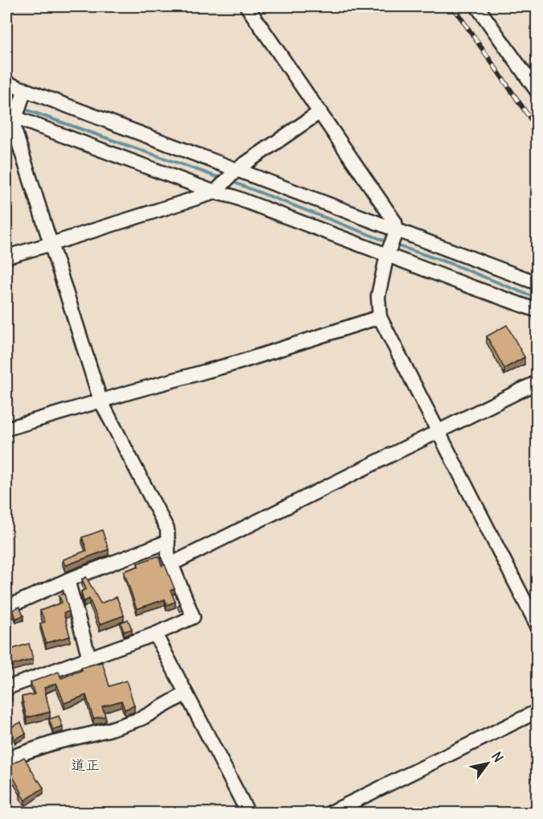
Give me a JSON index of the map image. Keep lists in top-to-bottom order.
{
  "districts": ["道正"],
  "north": "top right"
}
